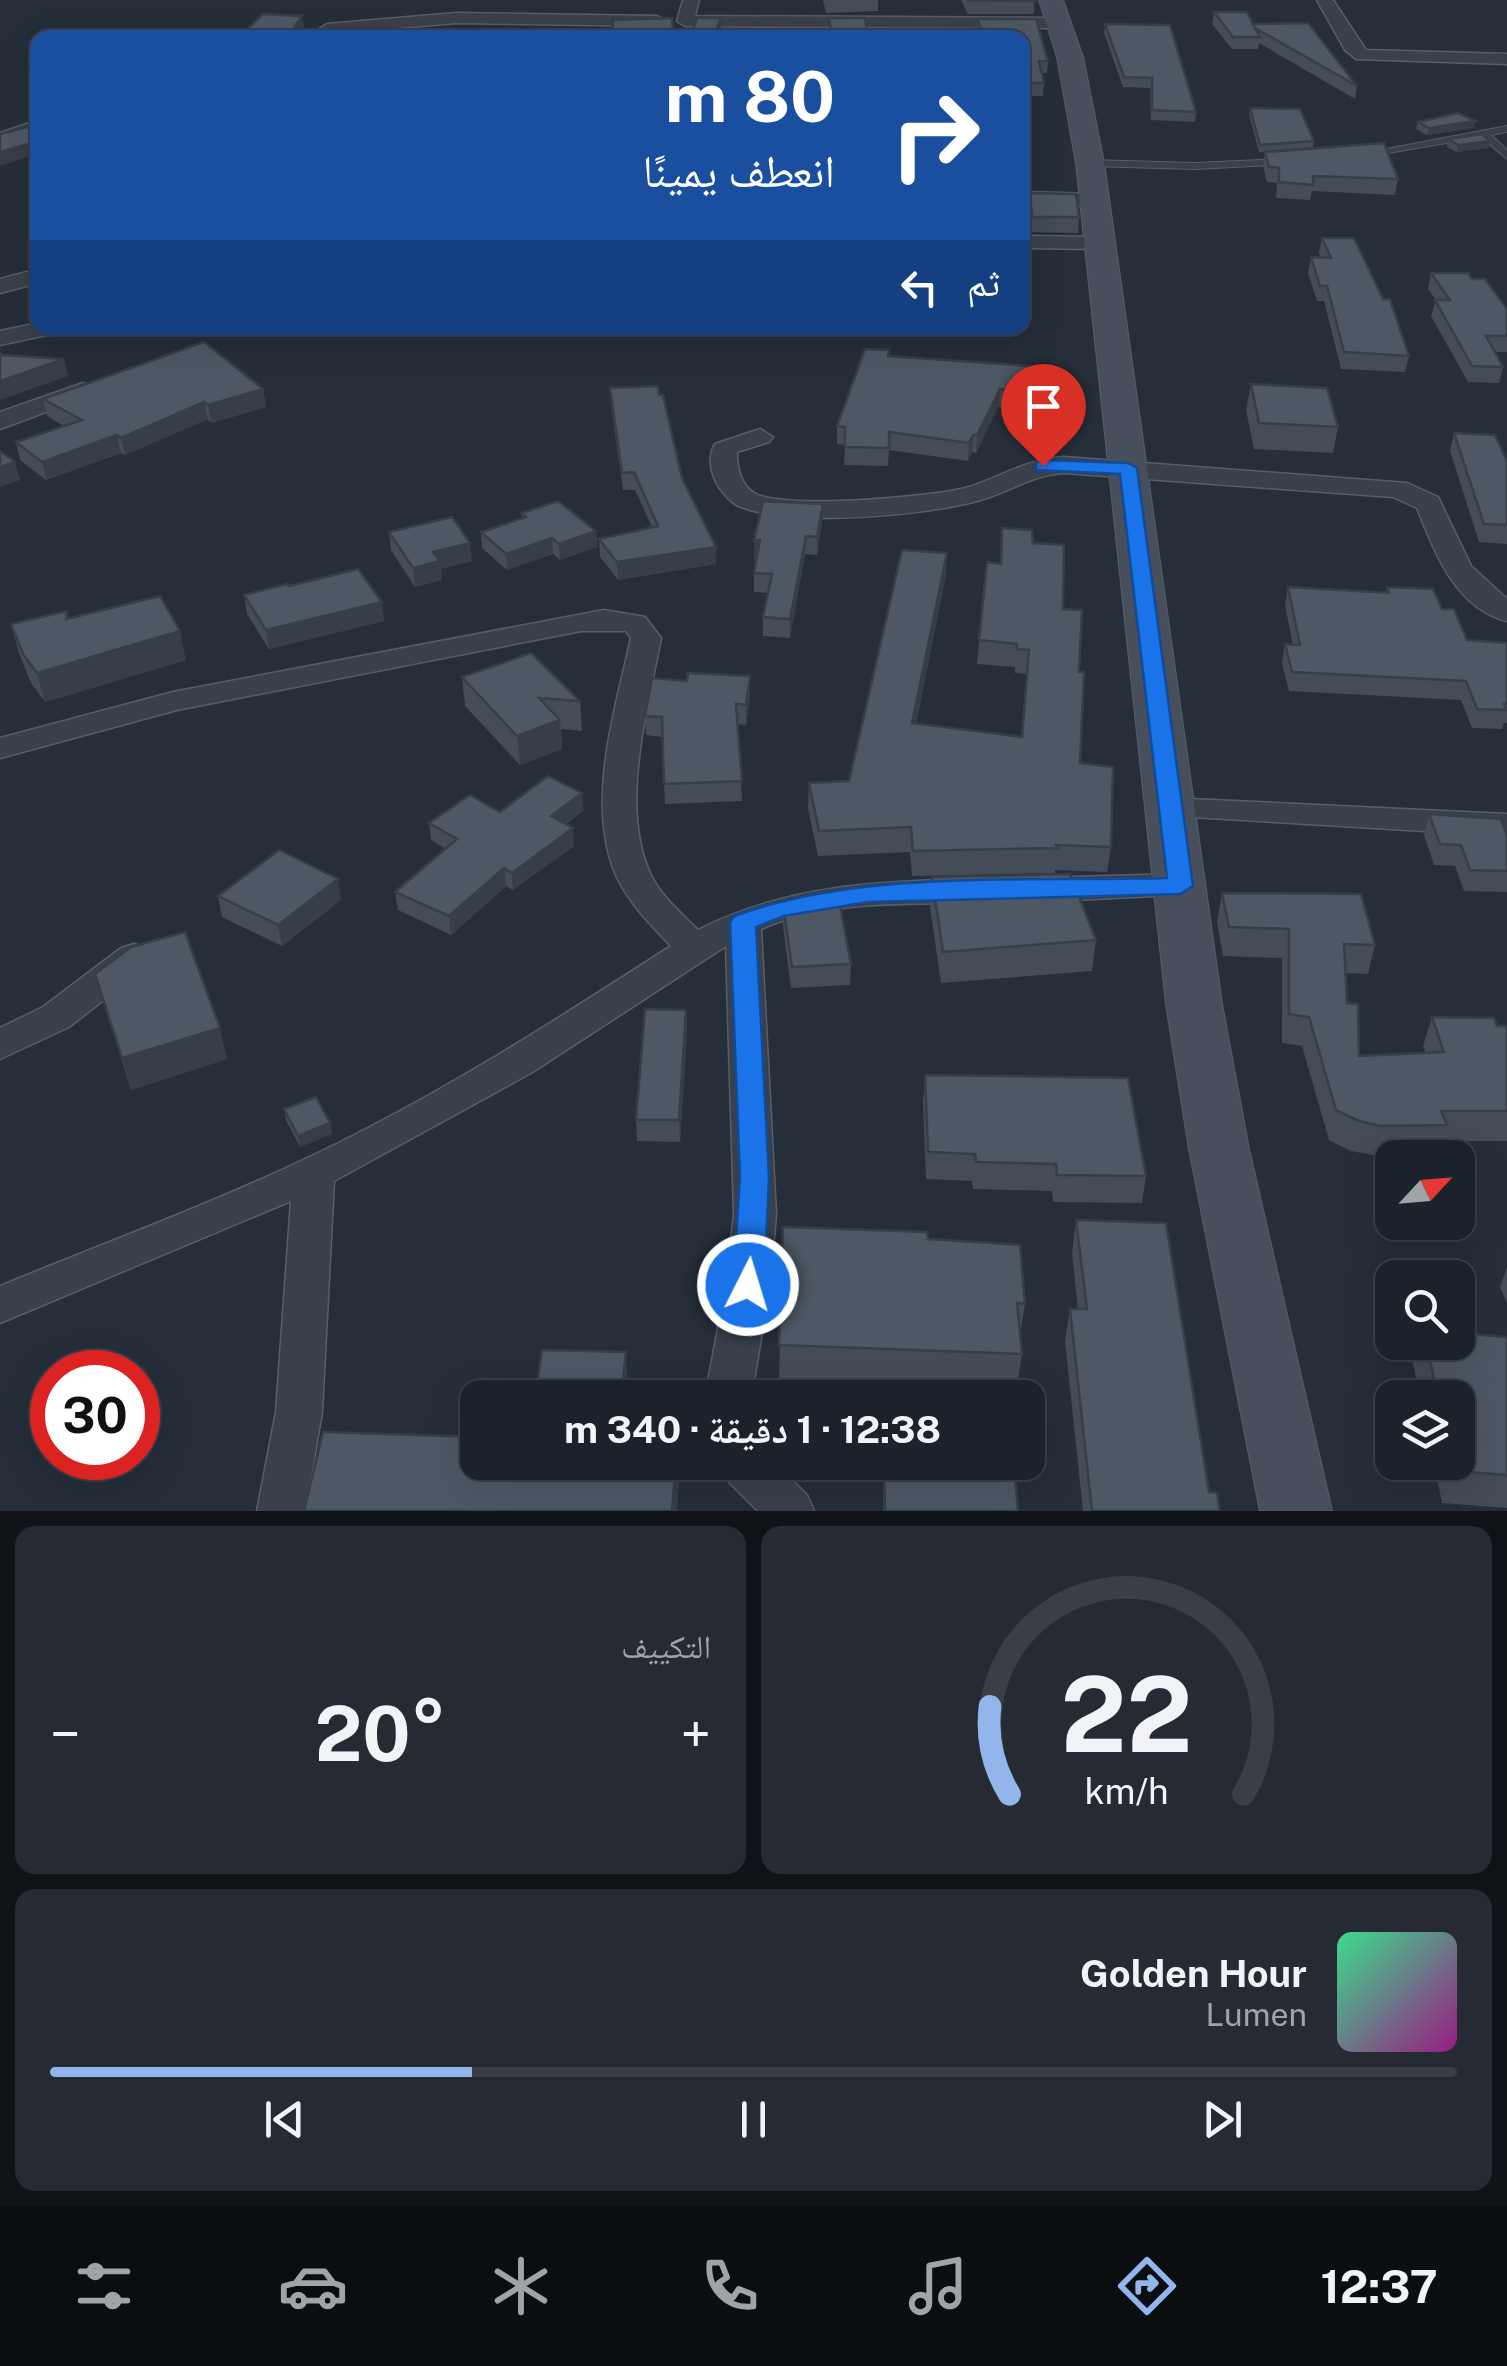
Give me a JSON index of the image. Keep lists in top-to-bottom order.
{
  "north": "top right",
  "page": {
    "turn": ["80 m", "انعطف يمينًا"],
    "then": "ثم",
    "limit": "30",
    "trip": "12:38 · 1 دقيقة · 340 m",
    "tile": "التكييف",
    "heat": ["−", "20°", "+"],
    "song": ["Golden Hour", "Lumen"],
    "tabs": "12:37",
    "gauge": ["22", "km/h"]
  }
}
